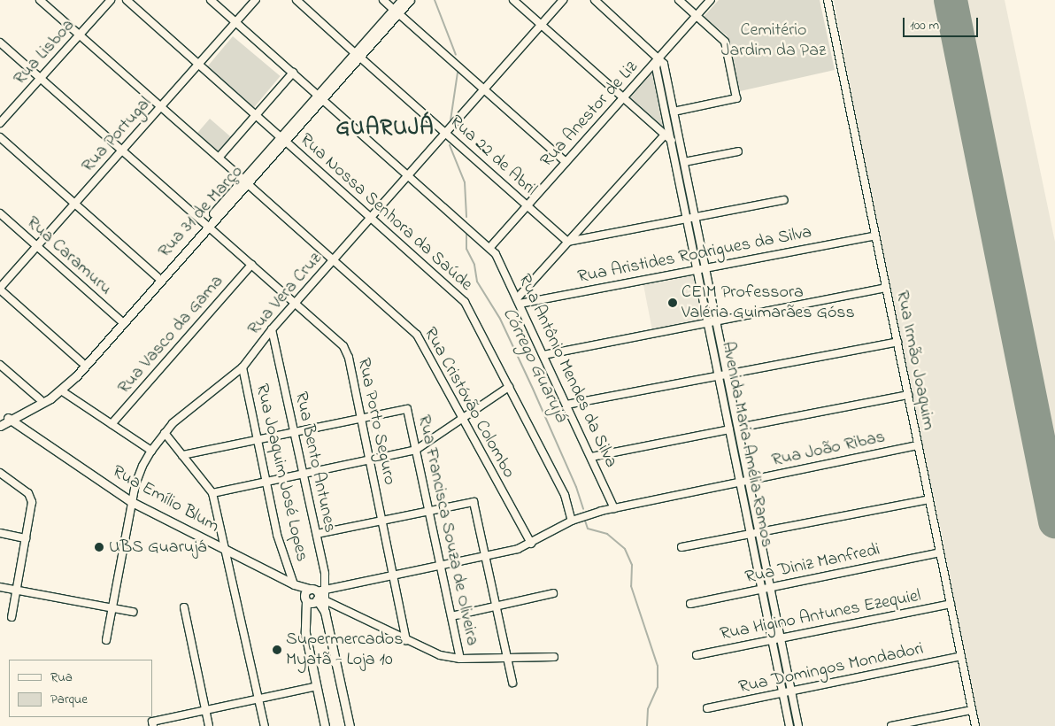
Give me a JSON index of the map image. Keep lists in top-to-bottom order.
{
  "streets": {
    "main road": ["Rua 31 de Março", "Rua Emílio Blum"],
    "street": [
      "Rua Lisboa",
      "Rua Anestor de Liz",
      "Rua Portugal",
      "Rua 22 de Abril",
      "Rua Nossa Senhora da Saúde",
      "Rua Aristides Rodrigues da Silva",
      "Rua Caramuru",
      "Rua Vera Cruz",
      "Rua Vasco da Gama",
      "Rua Irmão Joaquim",
      "Rua Antônio Mendes da Silva",
      "Rua Cristóvão Colombo",
      "Rua Porto Seguro",
      "Avenida Maria Amélia Ramos",
      "Rua João Ribas",
      "Rua Bento Antunes",
      "Rua Joaquim José Lopes",
      "Rua Francisca Souza de Oliveira",
      "Rua Diniz Manfredi",
      "Rua Higino Antunes Ezequiel",
      "Rua Domingos Mondadori"
    ]
  },
  "crossings": [
    ["Rua Lisboa", "Rua Cristóvão Colombo"],
    ["Rua Lisboa", "Rua Porto Seguro"],
    ["Rua Anestor de Liz", "Rua 22 de Abril"],
    ["Rua Anestor de Liz", "Rua Antônio Mendes da Silva"],
    ["Rua Anestor de Liz", "Avenida Maria Amélia Ramos"],
    ["Rua Portugal", "Rua Nossa Senhora da Saúde"],
    ["Rua Portugal", "Rua Caramuru"],
    ["Rua Portugal", "Rua Cristóvão Colombo"],
    ["Rua Portugal", "Rua Porto Seguro"],
    ["Rua 22 de Abril", "Rua 31 de Março"],
    ["Rua 22 de Abril", "Rua Vera Cruz"],
    ["Rua 31 de Março", "Rua Nossa Senhora da Saúde"],
    ["Rua 31 de Março", "Rua Caramuru"],
    ["Rua 31 de Março", "Rua Cristóvão Colombo"],
    ["Rua 31 de Março", "Rua Porto Seguro"],
    ["Rua 31 de Março", "Rua Emílio Blum"],
    ["Rua Nossa Senhora da Saúde", "Rua Vera Cruz"],
    ["Rua Nossa Senhora da Saúde", "Rua João Ribas"],
    ["Rua Aristides Rodrigues da Silva", "Rua Irmão Joaquim"],
    ["Rua Aristides Rodrigues da Silva", "Rua Antônio Mendes da Silva"],
    ["Rua Aristides Rodrigues da Silva", "Avenida Maria Amélia Ramos"],
    ["Rua Vera Cruz", "Rua Cristóvão Colombo"],
    ["Rua Vera Cruz", "Rua Porto Seguro"],
    ["Rua Vera Cruz", "Rua Bento Antunes"],
    ["Rua Vera Cruz", "Rua Joaquim José Lopes"],
    ["Rua Vera Cruz", "Rua Emílio Blum"],
    ["Rua Vasco da Gama", "Rua Porto Seguro"],
    ["Rua Irmão Joaquim", "Rua João Ribas"],
    ["Rua Irmão Joaquim", "Rua Diniz Manfredi"],
    ["Rua Irmão Joaquim", "Rua Higino Antunes Ezequiel"],
    ["Rua Irmão Joaquim", "Rua Domingos Mondadori"],
    ["Rua Antônio Mendes da Silva", "Rua João Ribas"],
    ["Rua Cristóvão Colombo", "Rua João Ribas"],
    ["Rua Porto Seguro", "Rua João Ribas"],
    ["Rua Porto Seguro", "Rua Emílio Blum"],
    ["Rua Porto Seguro", "Rua Francisca Souza de Oliveira"],
    ["Avenida Maria Amélia Ramos", "Rua João Ribas"],
    ["Avenida Maria Amélia Ramos", "Rua Diniz Manfredi"],
    ["Avenida Maria Amélia Ramos", "Rua Higino Antunes Ezequiel"],
    ["Avenida Maria Amélia Ramos", "Rua Domingos Mondadori"],
    ["Rua João Ribas", "Rua Bento Antunes"],
    ["Rua João Ribas", "Rua Emílio Blum"],
    ["Rua João Ribas", "Rua Francisca Souza de Oliveira"],
    ["Rua Joaquim José Lopes", "Rua Emílio Blum"],
    ["Rua Emílio Blum", "Rua Francisca Souza de Oliveira"]
  ],
  "districts": ["GUARUJÁ"],
  "water": ["Córrego Guarujá"],
  "parks": ["Cemitério Jardim da Paz"],
  "places": ["CEIM Professora Valéria Guimarães Góss", "UBS Guarujá", "Supermercados Myatã - Loja 10"],
  "legend": ["Rua", "Parque"],
  "scale_bar": "100 m"
}
